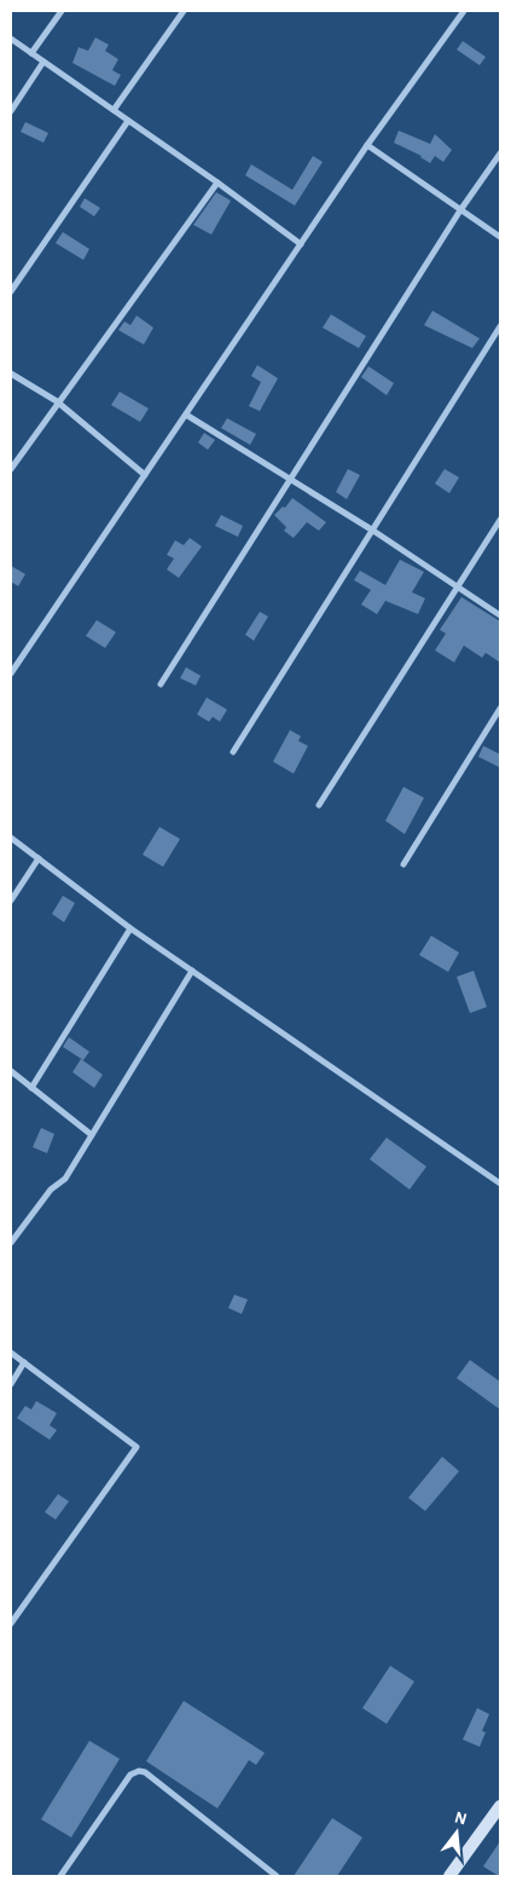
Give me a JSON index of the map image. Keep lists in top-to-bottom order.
{
  "north": "top"
}
